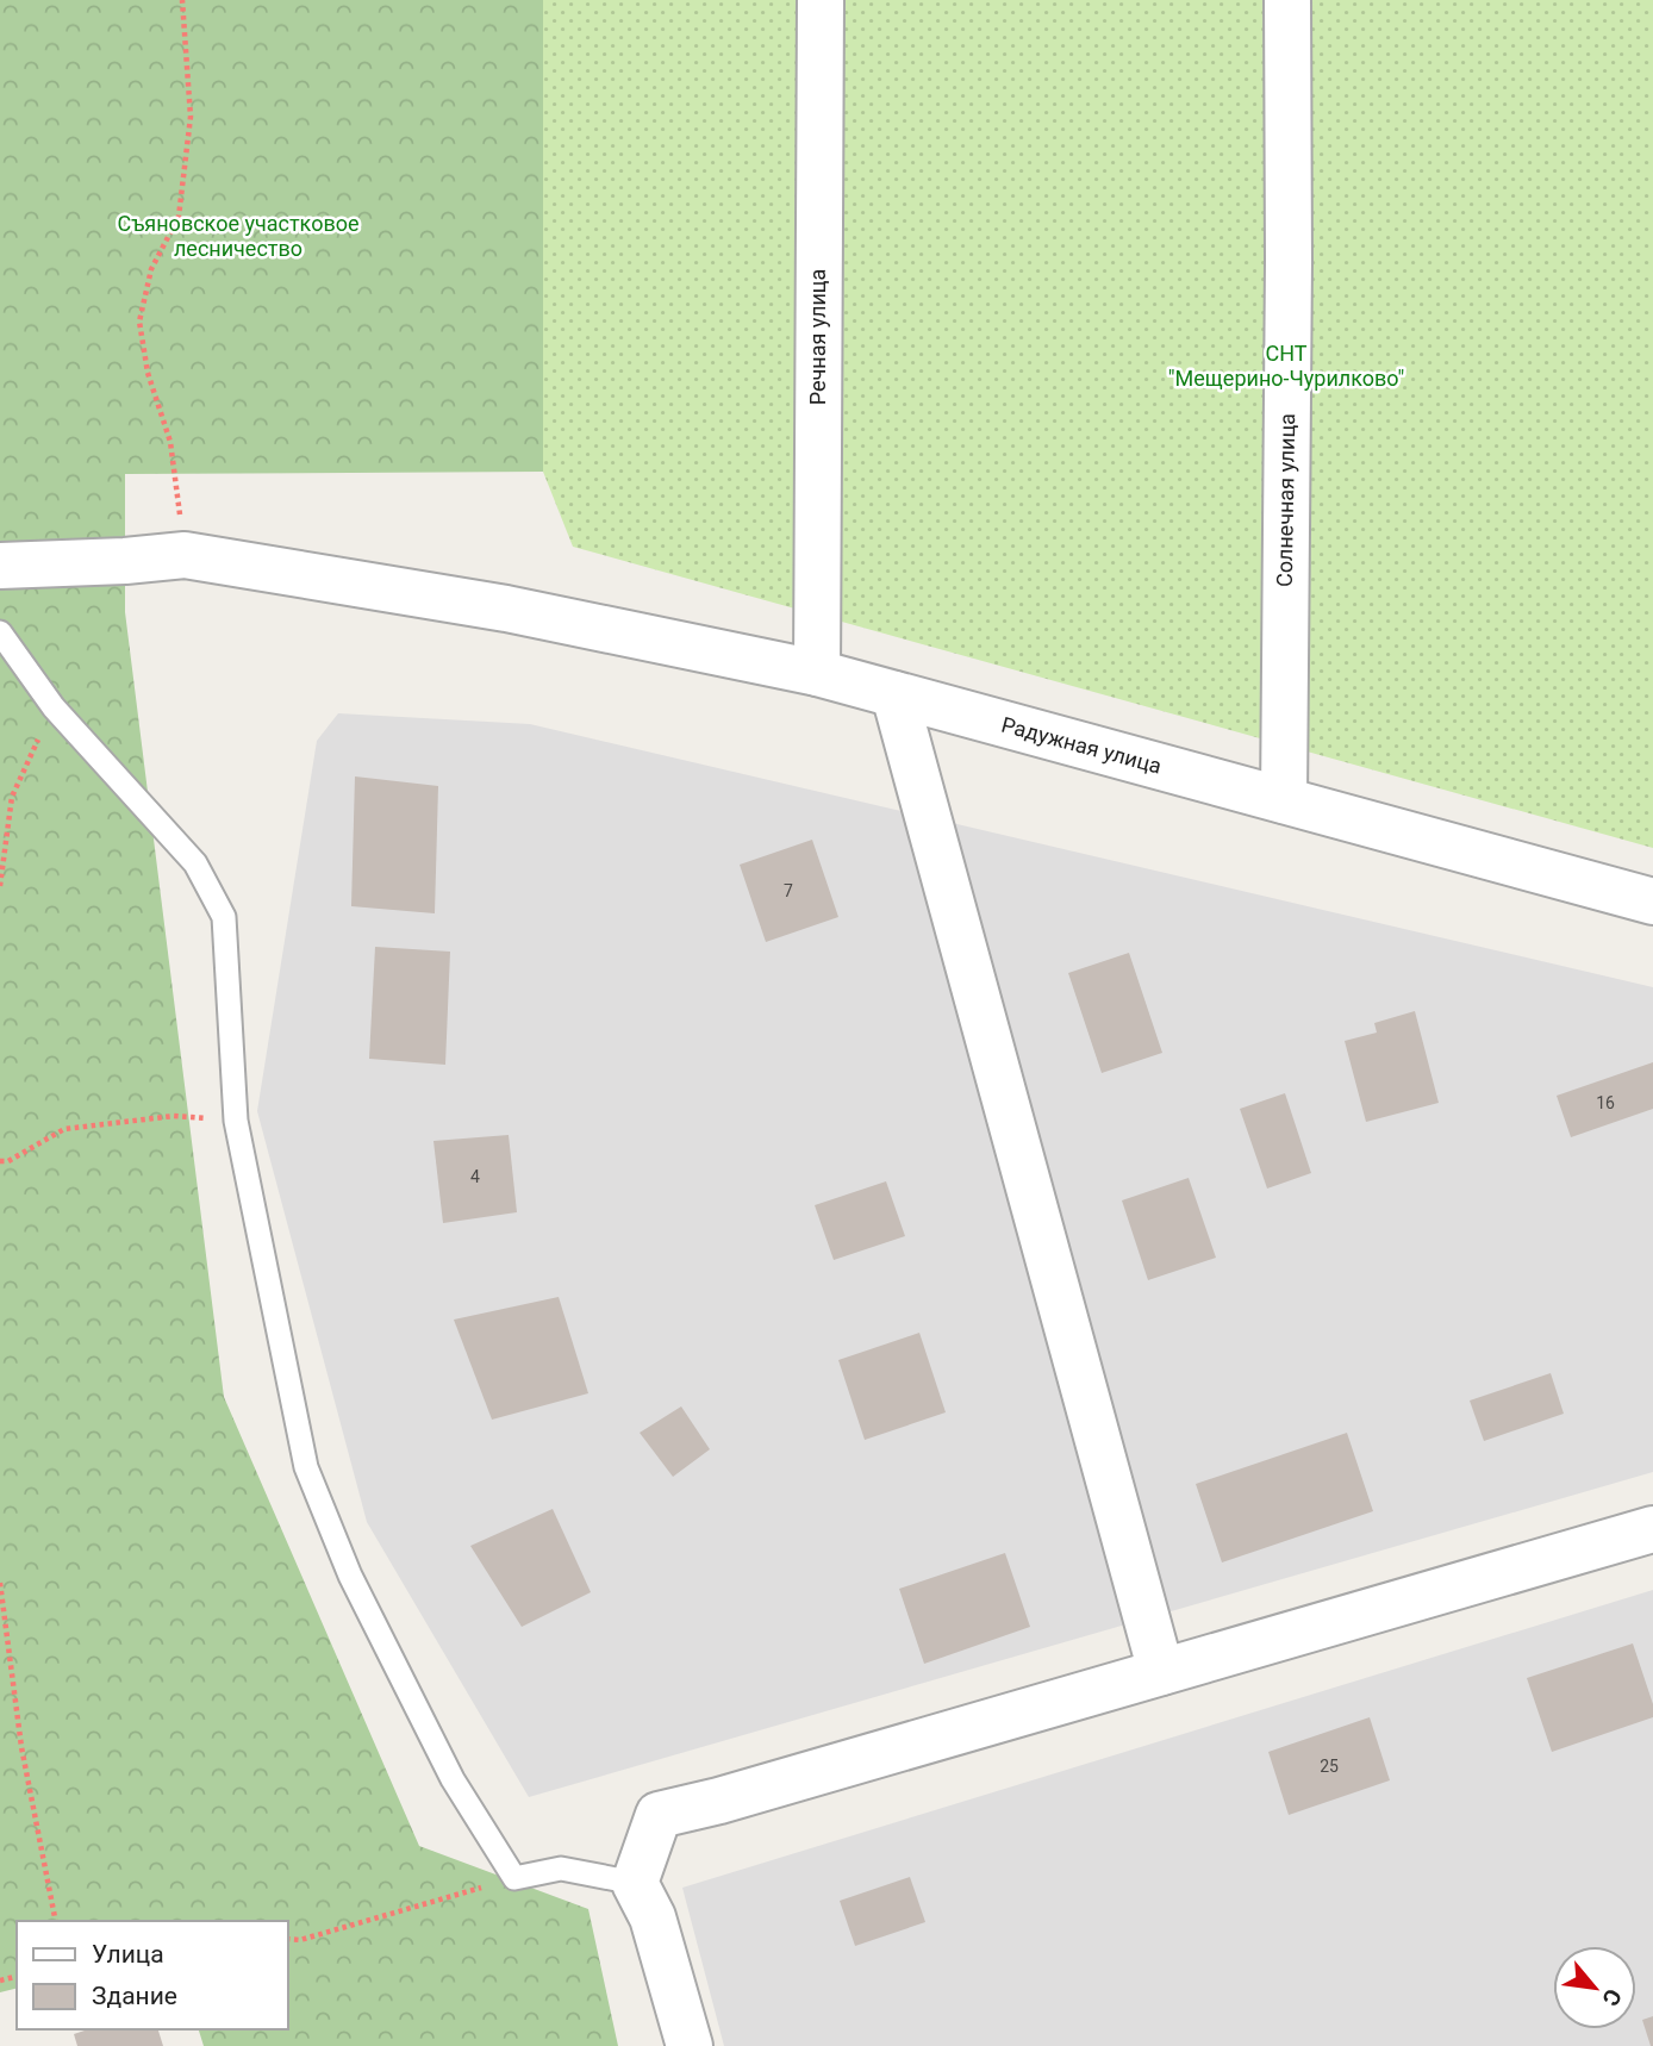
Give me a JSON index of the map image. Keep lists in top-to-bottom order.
{
  "streets": {
    "street": ["Речная улица", "Солнечная улица", "Радужная улица"]
  },
  "crossings": [
    ["Речная улица", "Радужная улица"],
    ["Солнечная улица", "Радужная улица"]
  ],
  "parks": ["Съяновское участковое лесничество", "СНТ \"Мещерино-Чурилково\""],
  "house_numbers": [
    "7",
    "16",
    "4",
    "25"
  ],
  "legend": ["Улица", "Здание"],
  "north": "bottom right"
}
